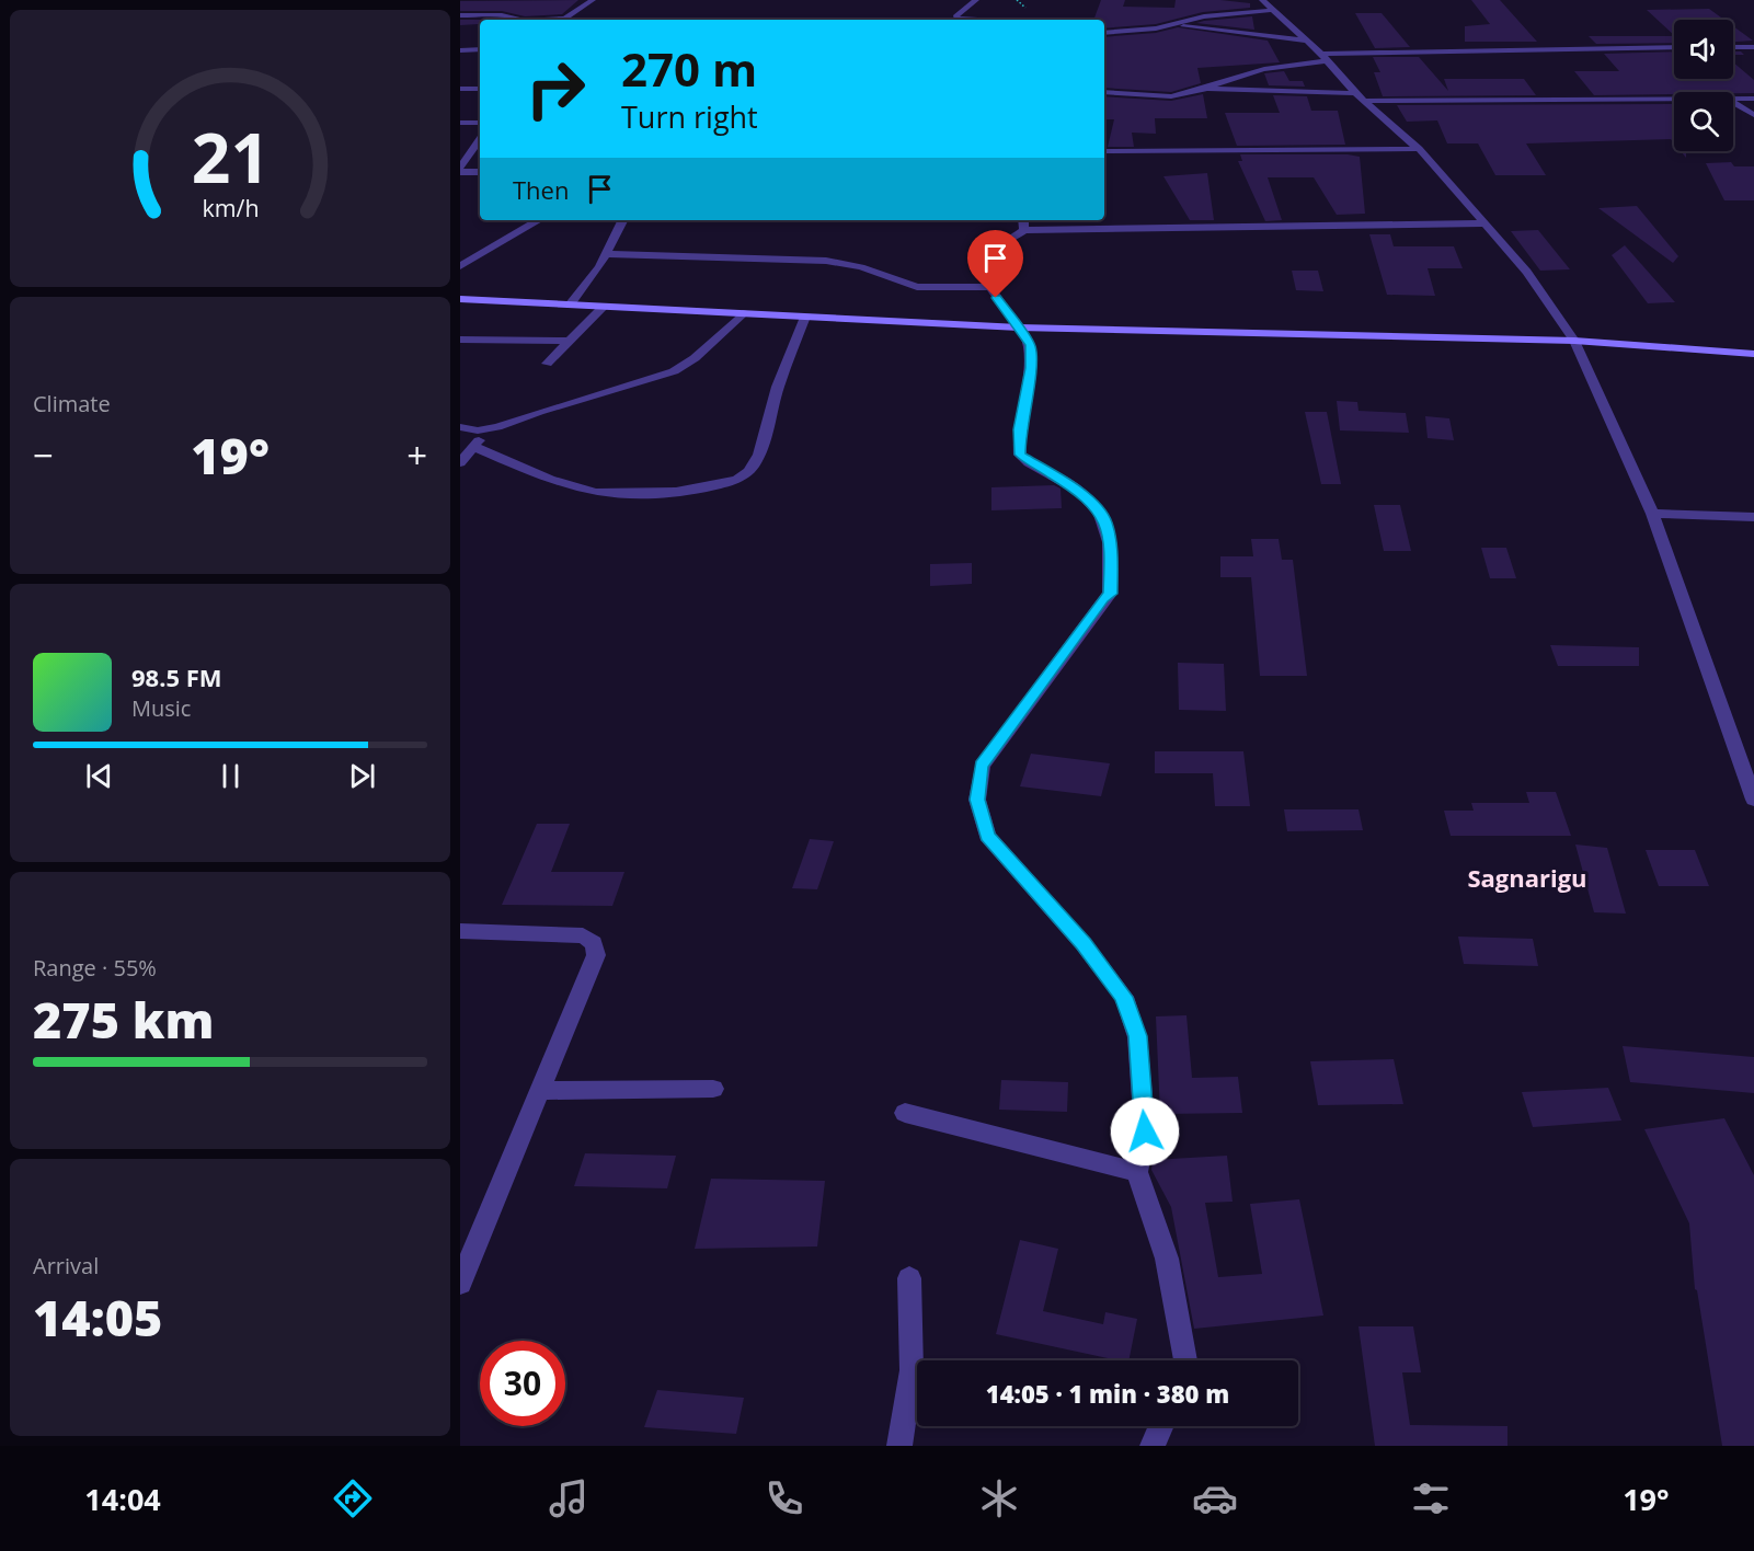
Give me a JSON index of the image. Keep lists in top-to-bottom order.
{
  "districts": ["Sagnarigu"],
  "page": {
    "turn": ["270 m", "Turn right"],
    "then": "Then",
    "tile": [
      "Climate",
      ["Range · 55%", "275 km"],
      ["Arrival", "14:05"]
    ],
    "heat": ["−", "19°", "+"],
    "song": ["98.5 FM", "Music"],
    "limit": "30",
    "trip": "14:05 · 1 min · 380 m",
    "tabs": ["14:04", "19°"],
    "gauge": ["21", "km/h"]
  }
}
